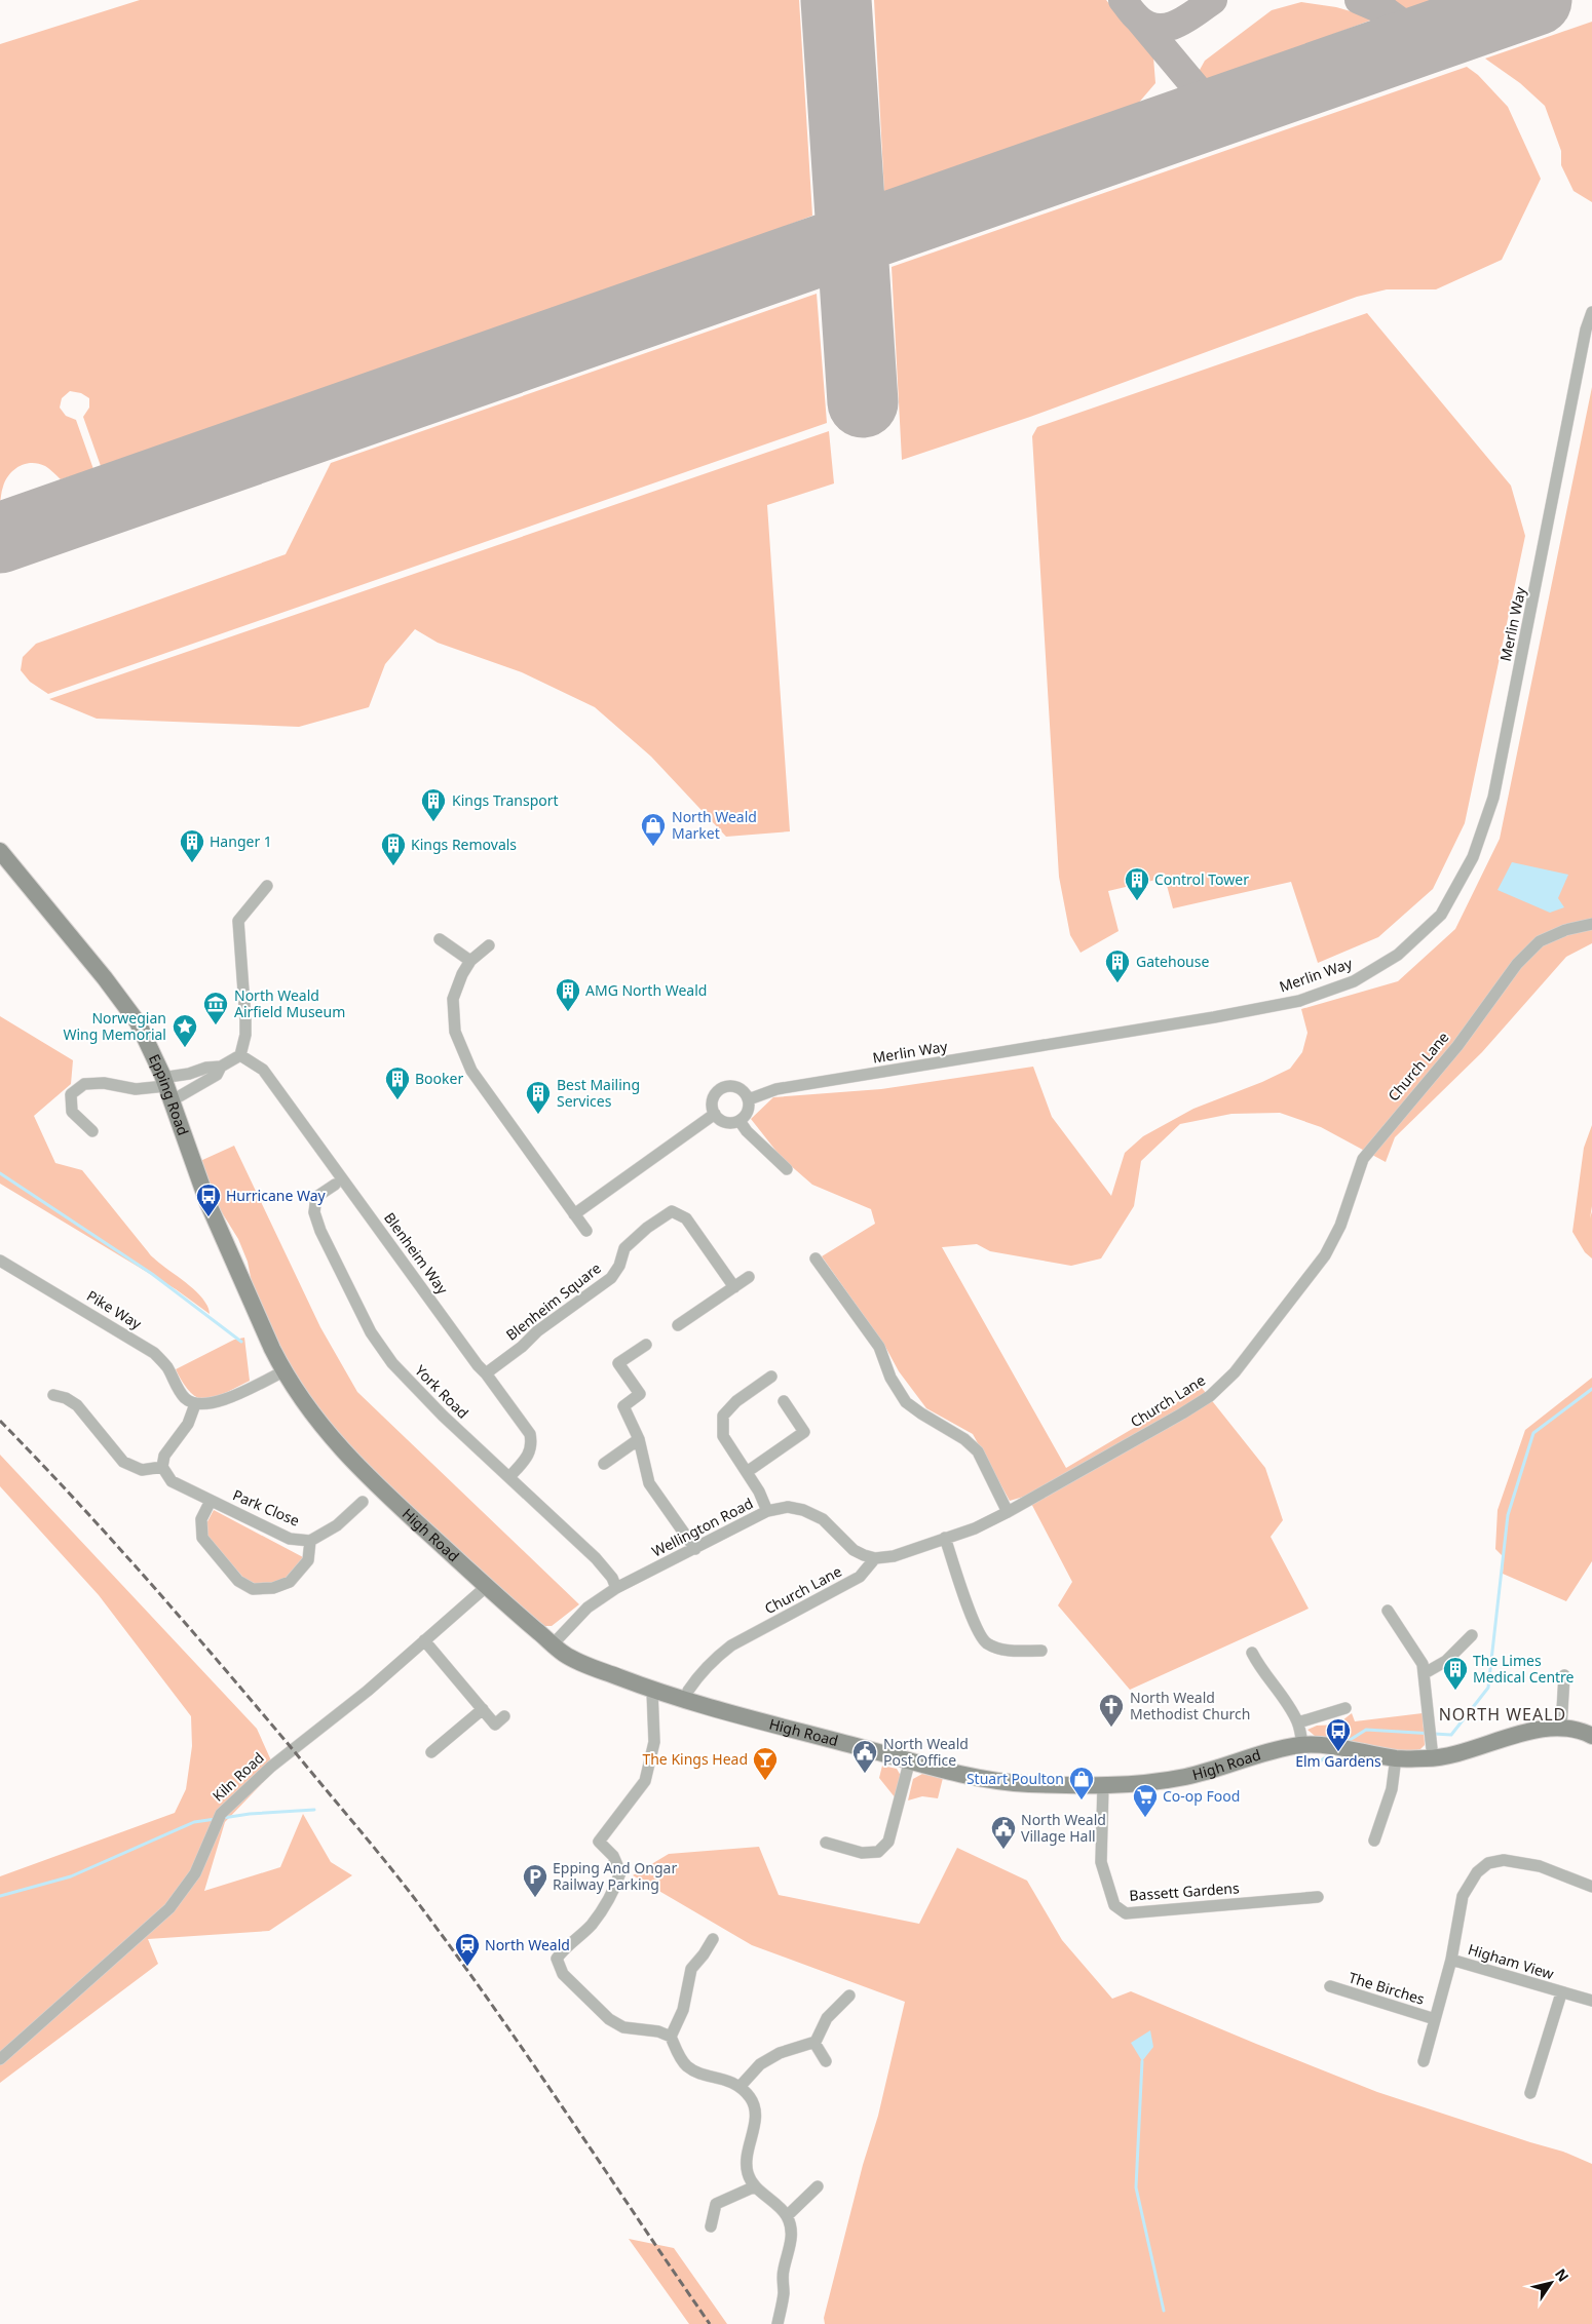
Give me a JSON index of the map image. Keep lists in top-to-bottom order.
{
  "streets": {
    "main road": ["Epping Road", "High Road"],
    "street": [
      "Merlin Way",
      "Church Lane",
      "Blenheim Way",
      "Blenheim Square",
      "Pike Way",
      "York Road",
      "Park Close",
      "Wellington Road",
      "Kiln Road",
      "Bassett Gardens",
      "Higham View",
      "The Birches"
    ]
  },
  "crossings": [
    ["Church Lane", "Wellington Road"],
    ["Epping Road", "High Road"],
    ["Blenheim Way", "Blenheim Square"],
    ["Blenheim Way", "York Road"],
    ["York Road", "Wellington Road"],
    ["Wellington Road", "High Road"],
    ["High Road", "Kiln Road"],
    ["High Road", "Bassett Gardens"],
    ["Higham View", "The Birches"]
  ],
  "districts": ["NORTH WEALD"],
  "places": {
    "building": [
      "Kings Transport",
      "Hanger 1",
      "Kings Removals",
      "Control Tower",
      "Gatehouse",
      "AMG North Weald",
      "Booker",
      "Best Mailing Services",
      "The Limes Medical Centre"
    ],
    "shop": ["North Weald Market", "Stuart Poulton"],
    "museum": ["North Weald Airfield Museum"],
    "place": ["Norwegian Wing Memorial"],
    "bus stop": ["Hurricane Way", "Elm Gardens"],
    "church": ["North Weald Methodist Church"],
    "public building": ["North Weald Post Office", "North Weald Village Hall"],
    "bar": ["The Kings Head"],
    "supermarket": ["Co-op Food"],
    "parking": ["Epping And Ongar Railway Parking"],
    "station": ["North Weald"]
  },
  "north": "top right"
}
